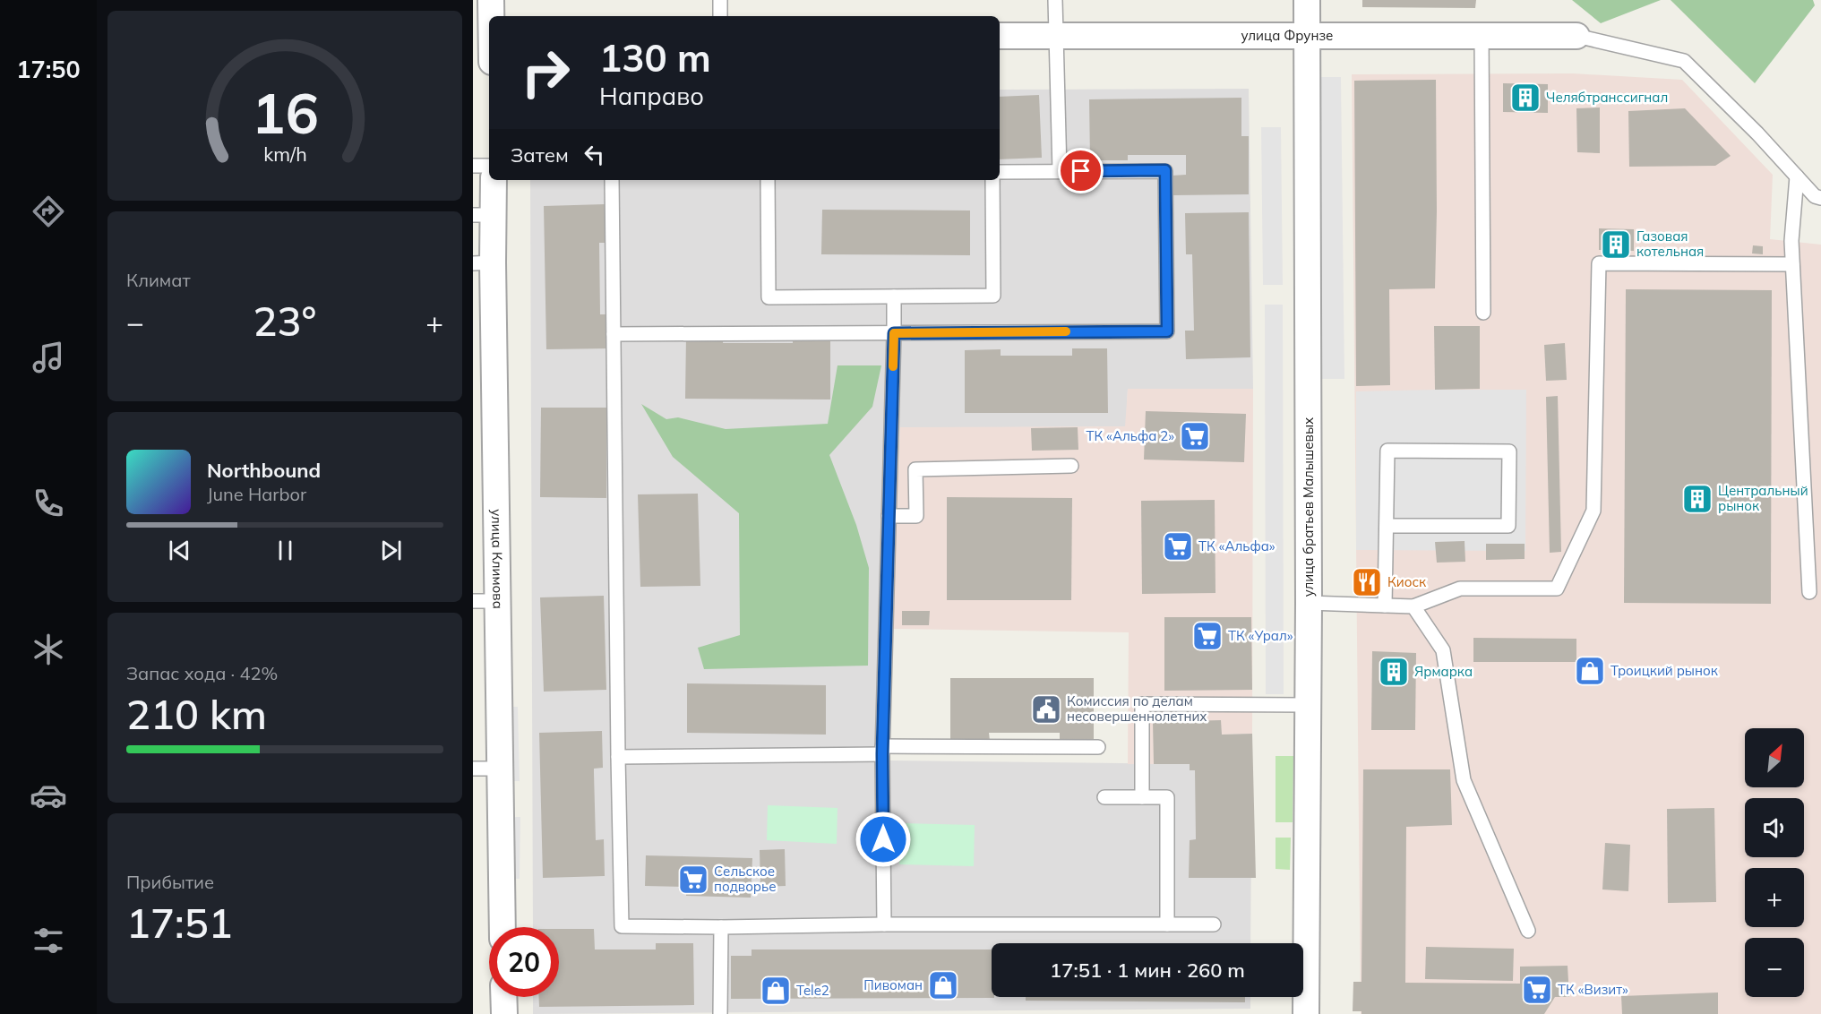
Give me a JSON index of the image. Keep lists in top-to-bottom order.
{
  "streets": {
    "street": ["улица Фрунзе", "улица братьев Малышевых", "улица Климова"]
  },
  "crossings": [
    ["улица Фрунзе", "улица братьев Малышевых"]
  ],
  "places": {
    "building": [
      "Челябтранссигнал",
      "Газовая котельная",
      "Центральный рынок",
      "Ярмарка"
    ],
    "supermarket": [
      "ТК «Альфа 2»",
      "ТК «Альфа»",
      "ТК «Урал»",
      "Сельское подворье",
      "ТК «Визит»"
    ],
    "restaurant": ["Киоск"],
    "shop": ["Троицкий рынок", "Пивоман", "Tele2"],
    "public building": ["Комиссия по делам несовершеннолетних"]
  },
  "north": "top right",
  "page": {
    "tabs": "17:50",
    "turn": ["130 m", "Направо"],
    "then": "Затем",
    "tile": [
      "Климат",
      ["Запас хода · 42%", "210 km"],
      ["Прибытие", "17:51"]
    ],
    "heat": ["−", "23°", "+"],
    "song": ["Northbound", "June Harbor"],
    "map_buttons": ["+", "−"],
    "limit": "20",
    "trip": "17:51 · 1 мин · 260 m",
    "gauge": ["16", "km/h"]
  }
}
